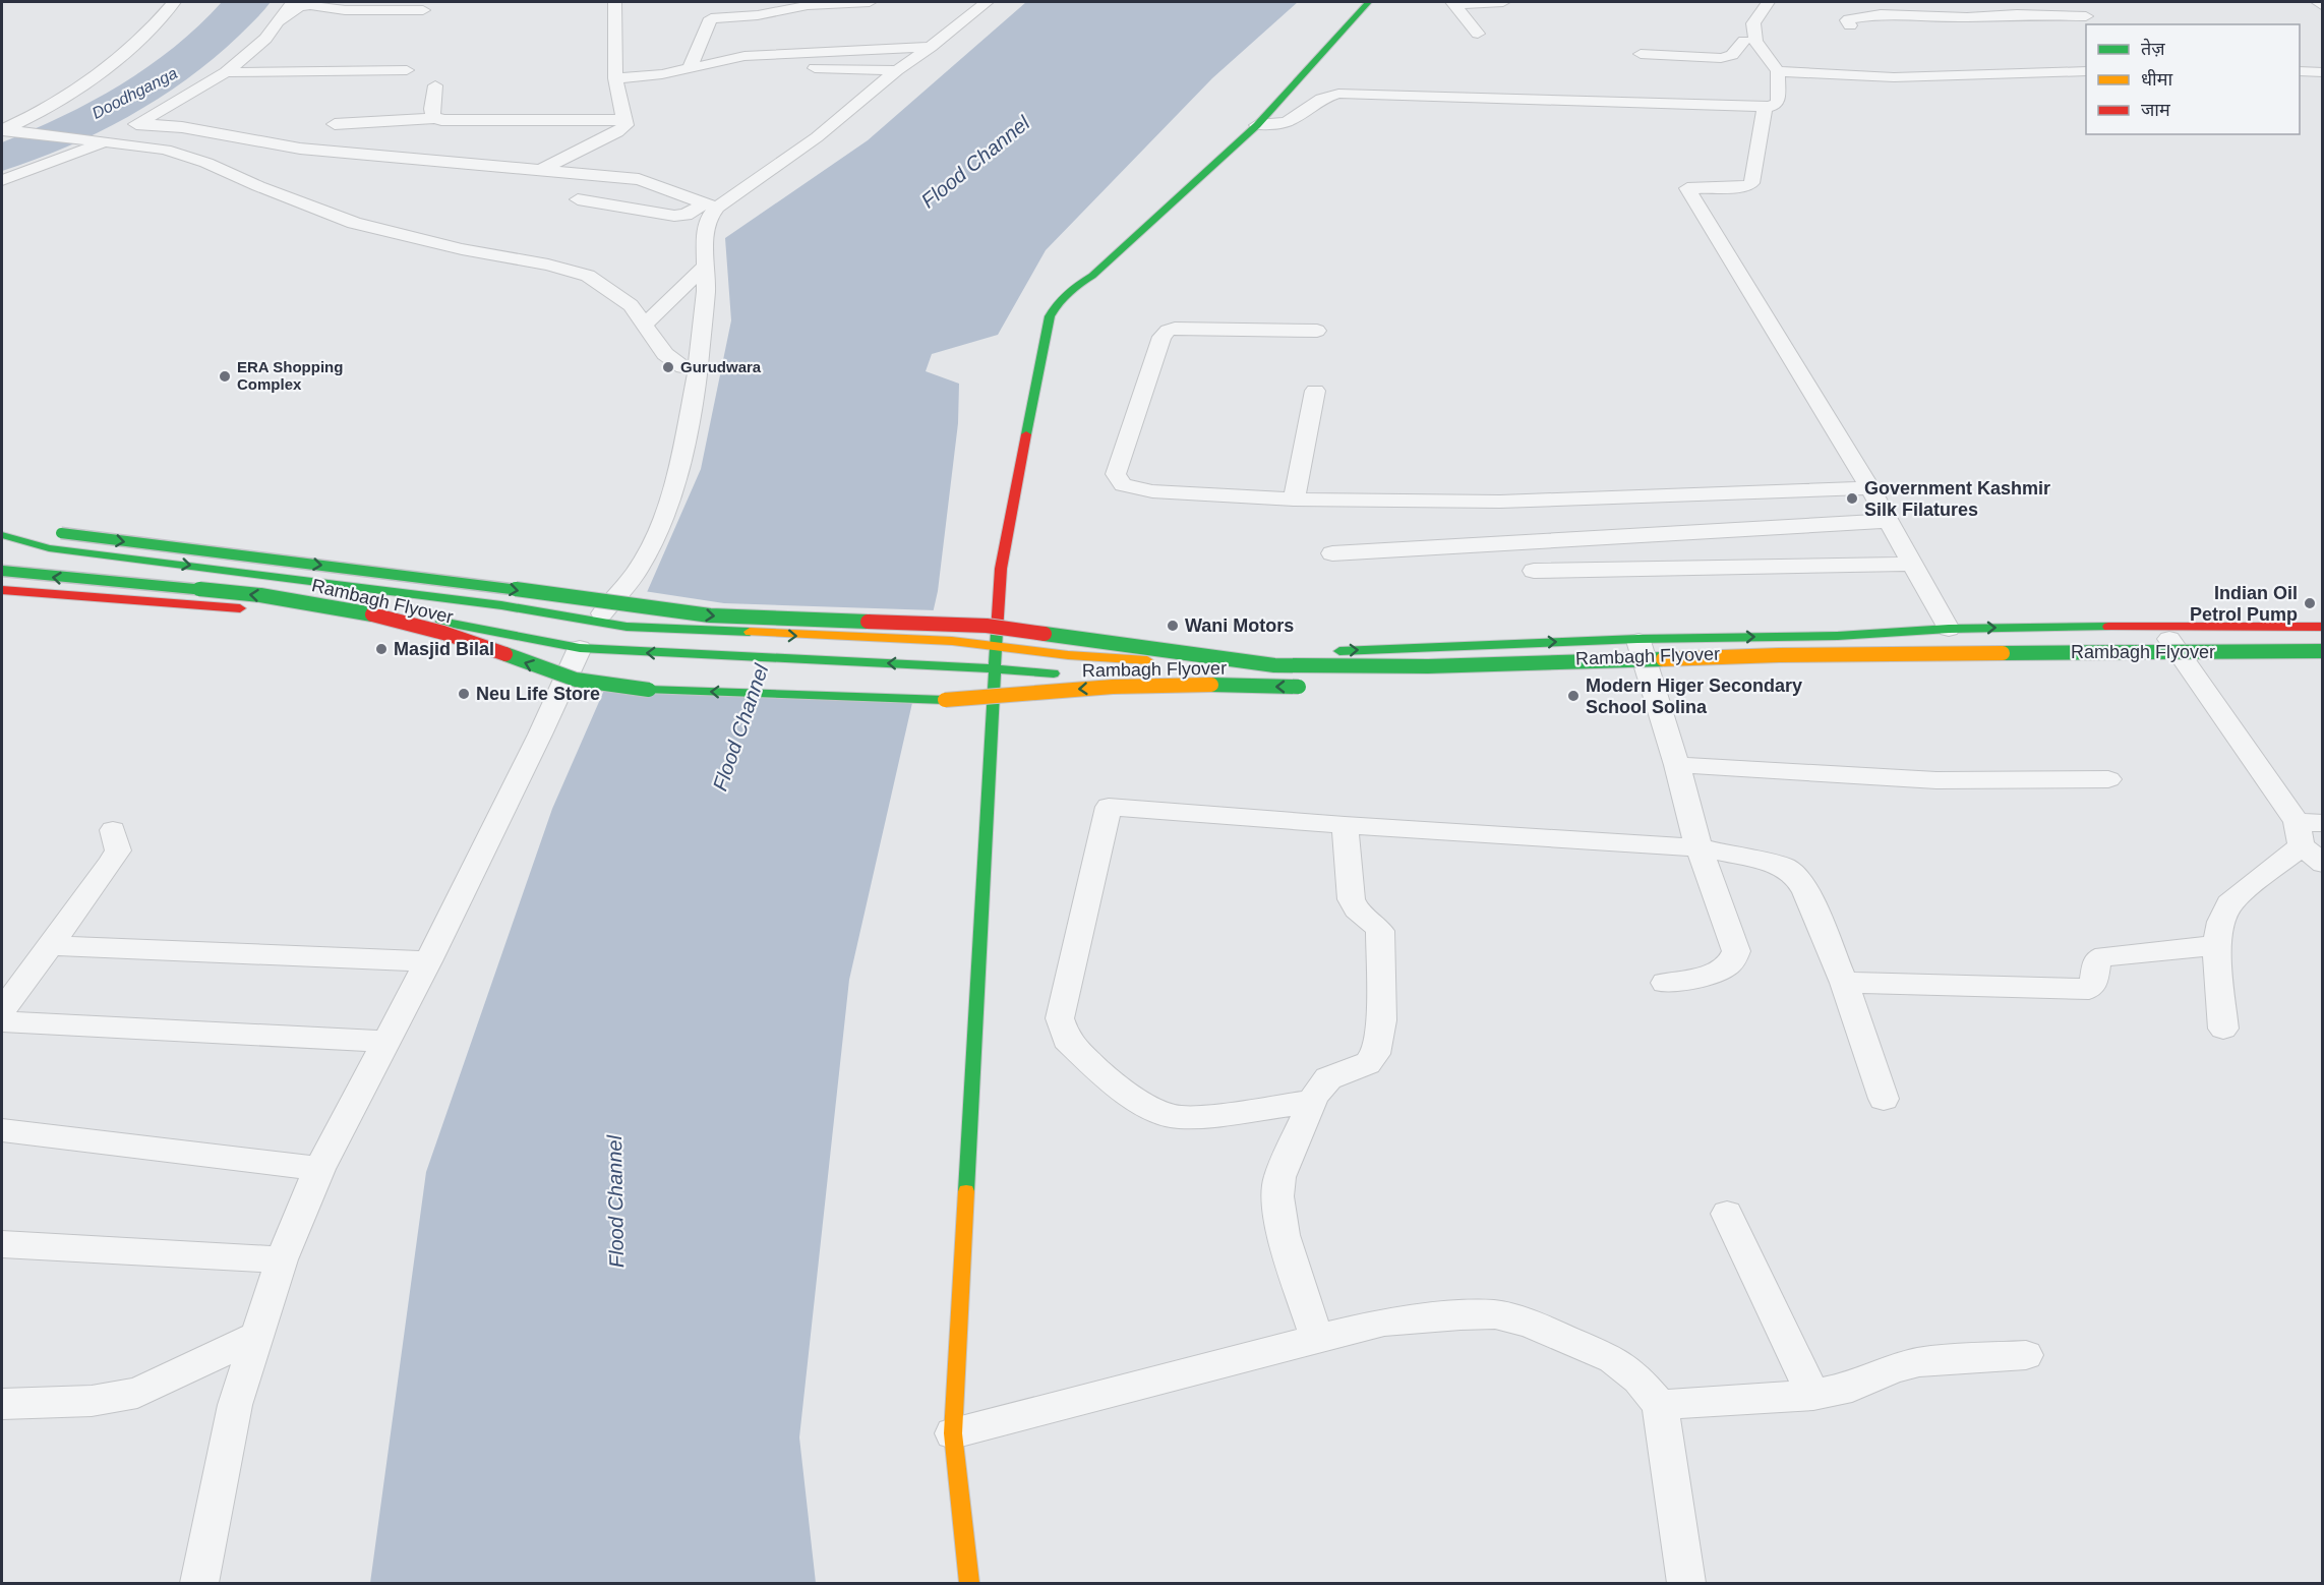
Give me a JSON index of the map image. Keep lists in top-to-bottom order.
{
  "streets": {
    "main road": ["Rambagh Flyover"]
  },
  "water": ["Doodhganga", "Flood Channel"],
  "places": [
    "Gurudwara",
    "ERA Shopping Complex",
    "Government Kashmir Silk Filatures",
    "Indian Oil Petrol Pump",
    "Wani Motors",
    "Masjid Bilal",
    "Neu Life Store",
    "Modern Higer Secondary School Solina"
  ],
  "legend": ["तेज़", "धीमा", "जाम"]
}
